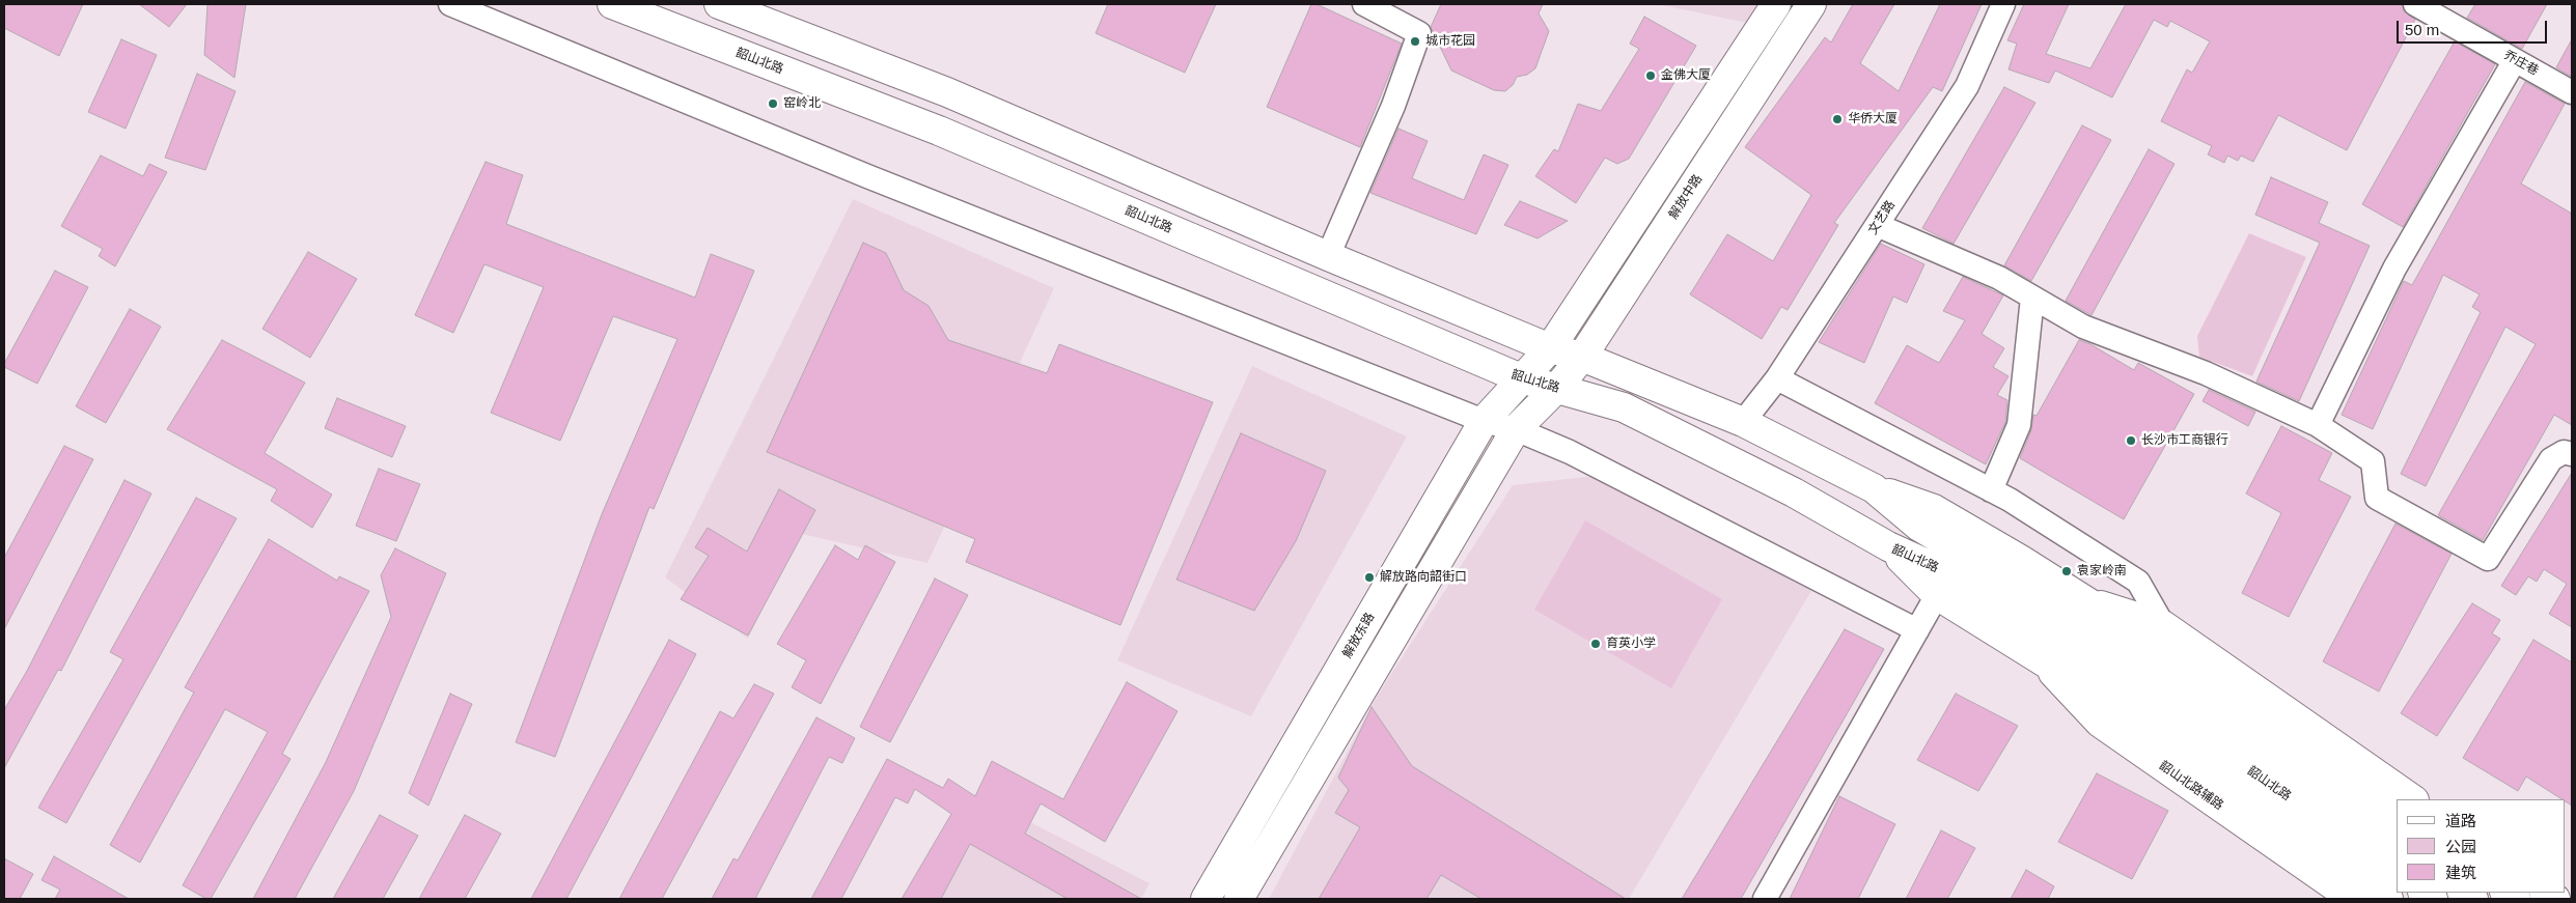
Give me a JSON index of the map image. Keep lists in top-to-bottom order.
{
  "streets": {
    "main road": [
      "韶山北路",
      "解放中路",
      "解放东路",
      "韶山北路辅路"
    ],
    "street": ["乔庄巷", "文艺路"]
  },
  "crossings": [
    ["韶山北路", "解放中路"],
    ["韶山北路", "文艺路"],
    ["韶山北路", "解放东路"]
  ],
  "places": [
    "城市花园",
    "金佛大厦",
    "窑岭北",
    "华侨大厦",
    "长沙市工商银行",
    "袁家岭南",
    "解放路向韶街口",
    "育英小学"
  ],
  "legend": ["道路", "公园", "建筑"],
  "scale_bar": "50 m"
}
